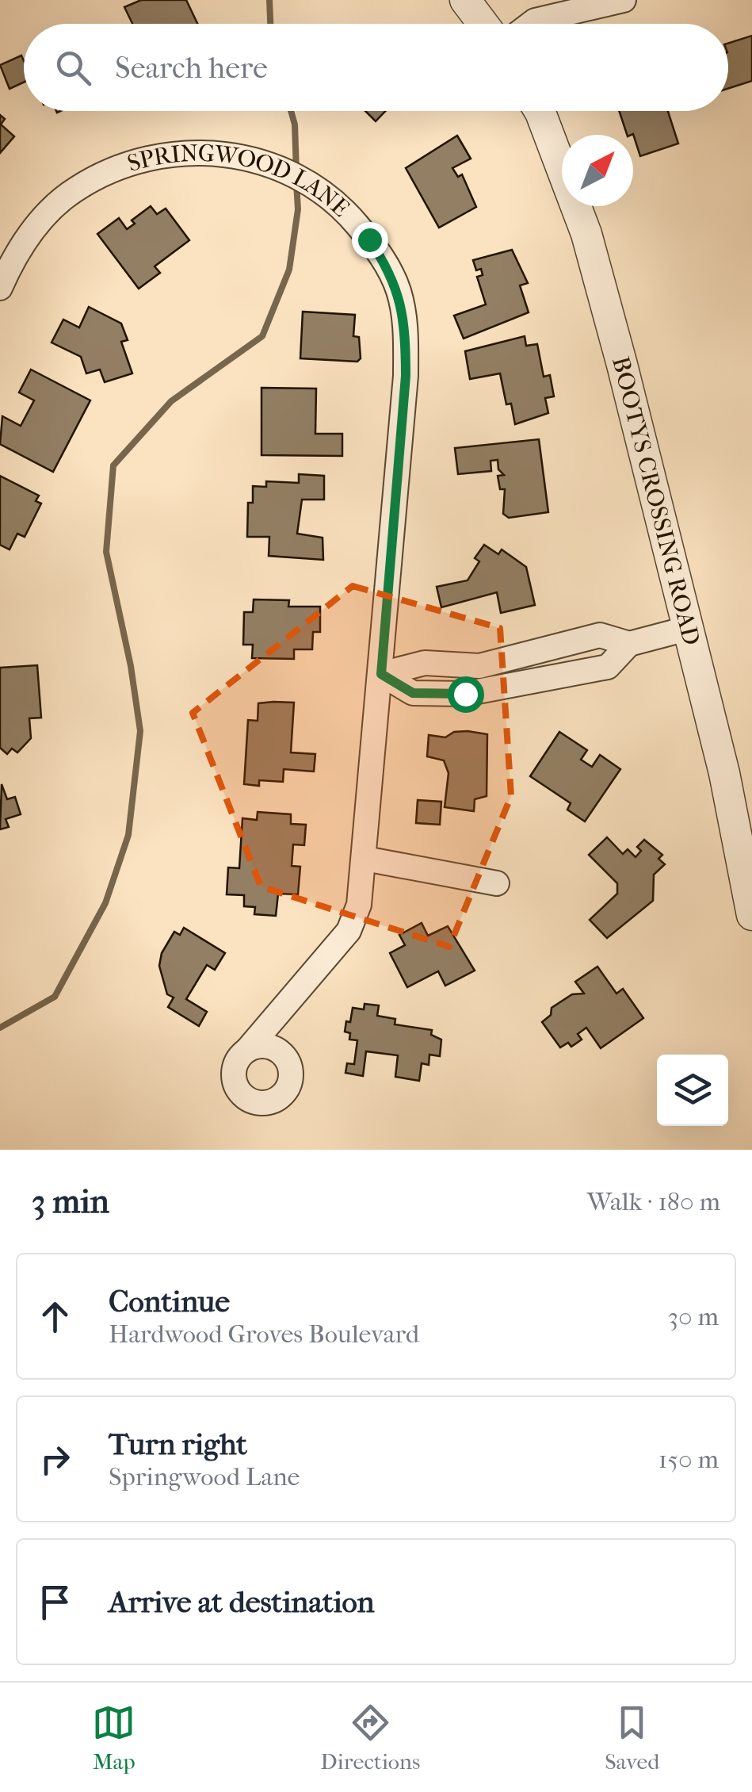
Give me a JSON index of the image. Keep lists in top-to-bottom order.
{
  "streets": {
    "street": ["SPRINGWOOD LANE", "BOOTYS CROSSING ROAD"]
  },
  "north": "top right",
  "page": {
    "search": "Search here",
    "heading": ["3 min", "Walk · 180 m"],
    "list": [
      ["Continue", "Hardwood Groves Boulevard", "30 m"],
      ["Turn right", "Springwood Lane", "150 m"],
      "Arrive at destination"
    ],
    "nav": ["Map", "Directions", "Saved"]
  }
}
